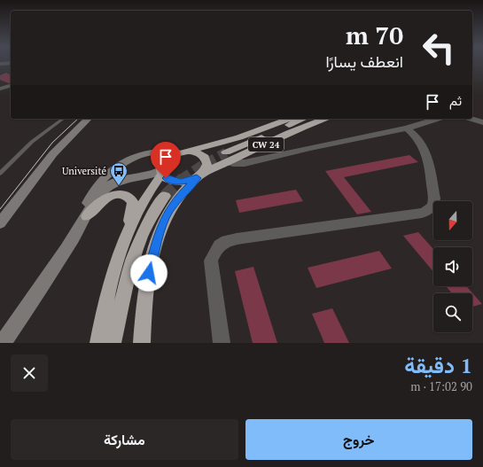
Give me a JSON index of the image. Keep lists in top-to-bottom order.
{
  "streets": {
    "highway": ["CW 24"]
  },
  "places": {
    "bus stop": ["Université"]
  },
  "north": "bottom",
  "page": {
    "turn": ["70 m", "انعطف يسارًا"],
    "then": "ثم",
    "heading": ["1 دقيقة", "90 m · 17:02"],
    "buttons": ["خروج", "مشاركة"]
  }
}
